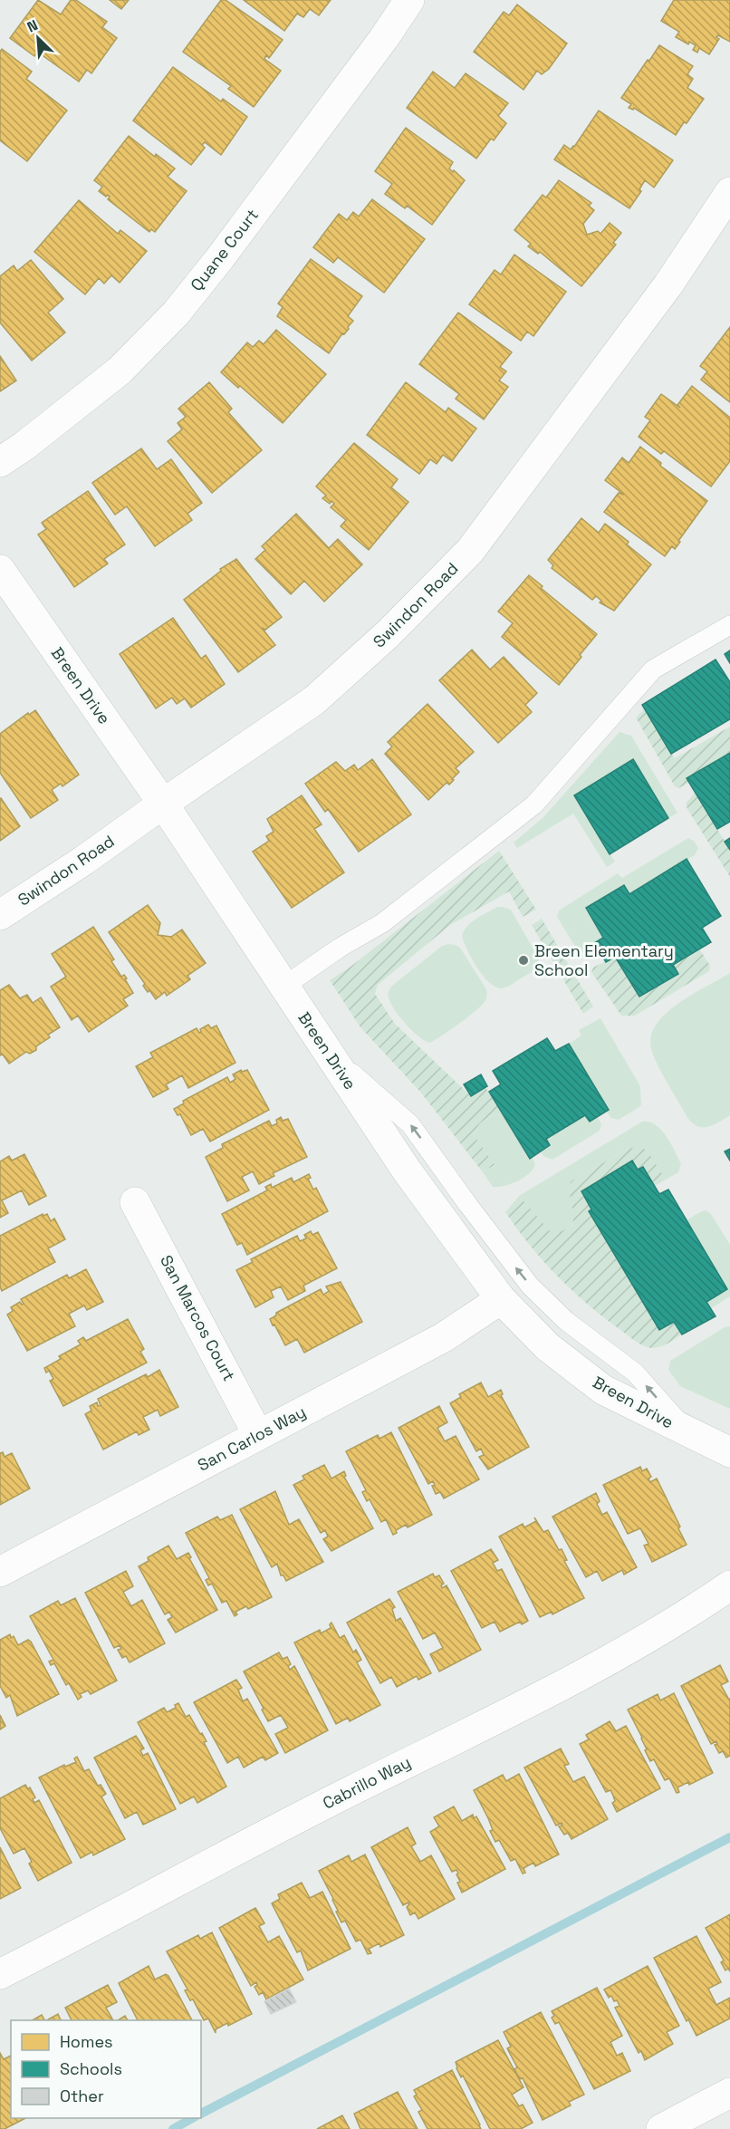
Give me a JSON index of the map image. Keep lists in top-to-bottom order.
{
  "streets": {
    "street": [
      "Quane Court",
      "Swindon Road",
      "Breen Drive",
      "San Marcos Court",
      "San Carlos Way",
      "Cabrillo Way"
    ]
  },
  "crossings": [
    ["Swindon Road", "Breen Drive"],
    ["Breen Drive", "San Carlos Way"],
    ["San Marcos Court", "San Carlos Way"]
  ],
  "places": ["Breen Elementary School"],
  "legend": ["Homes", "Schools", "Other"],
  "north": "top left"
}
